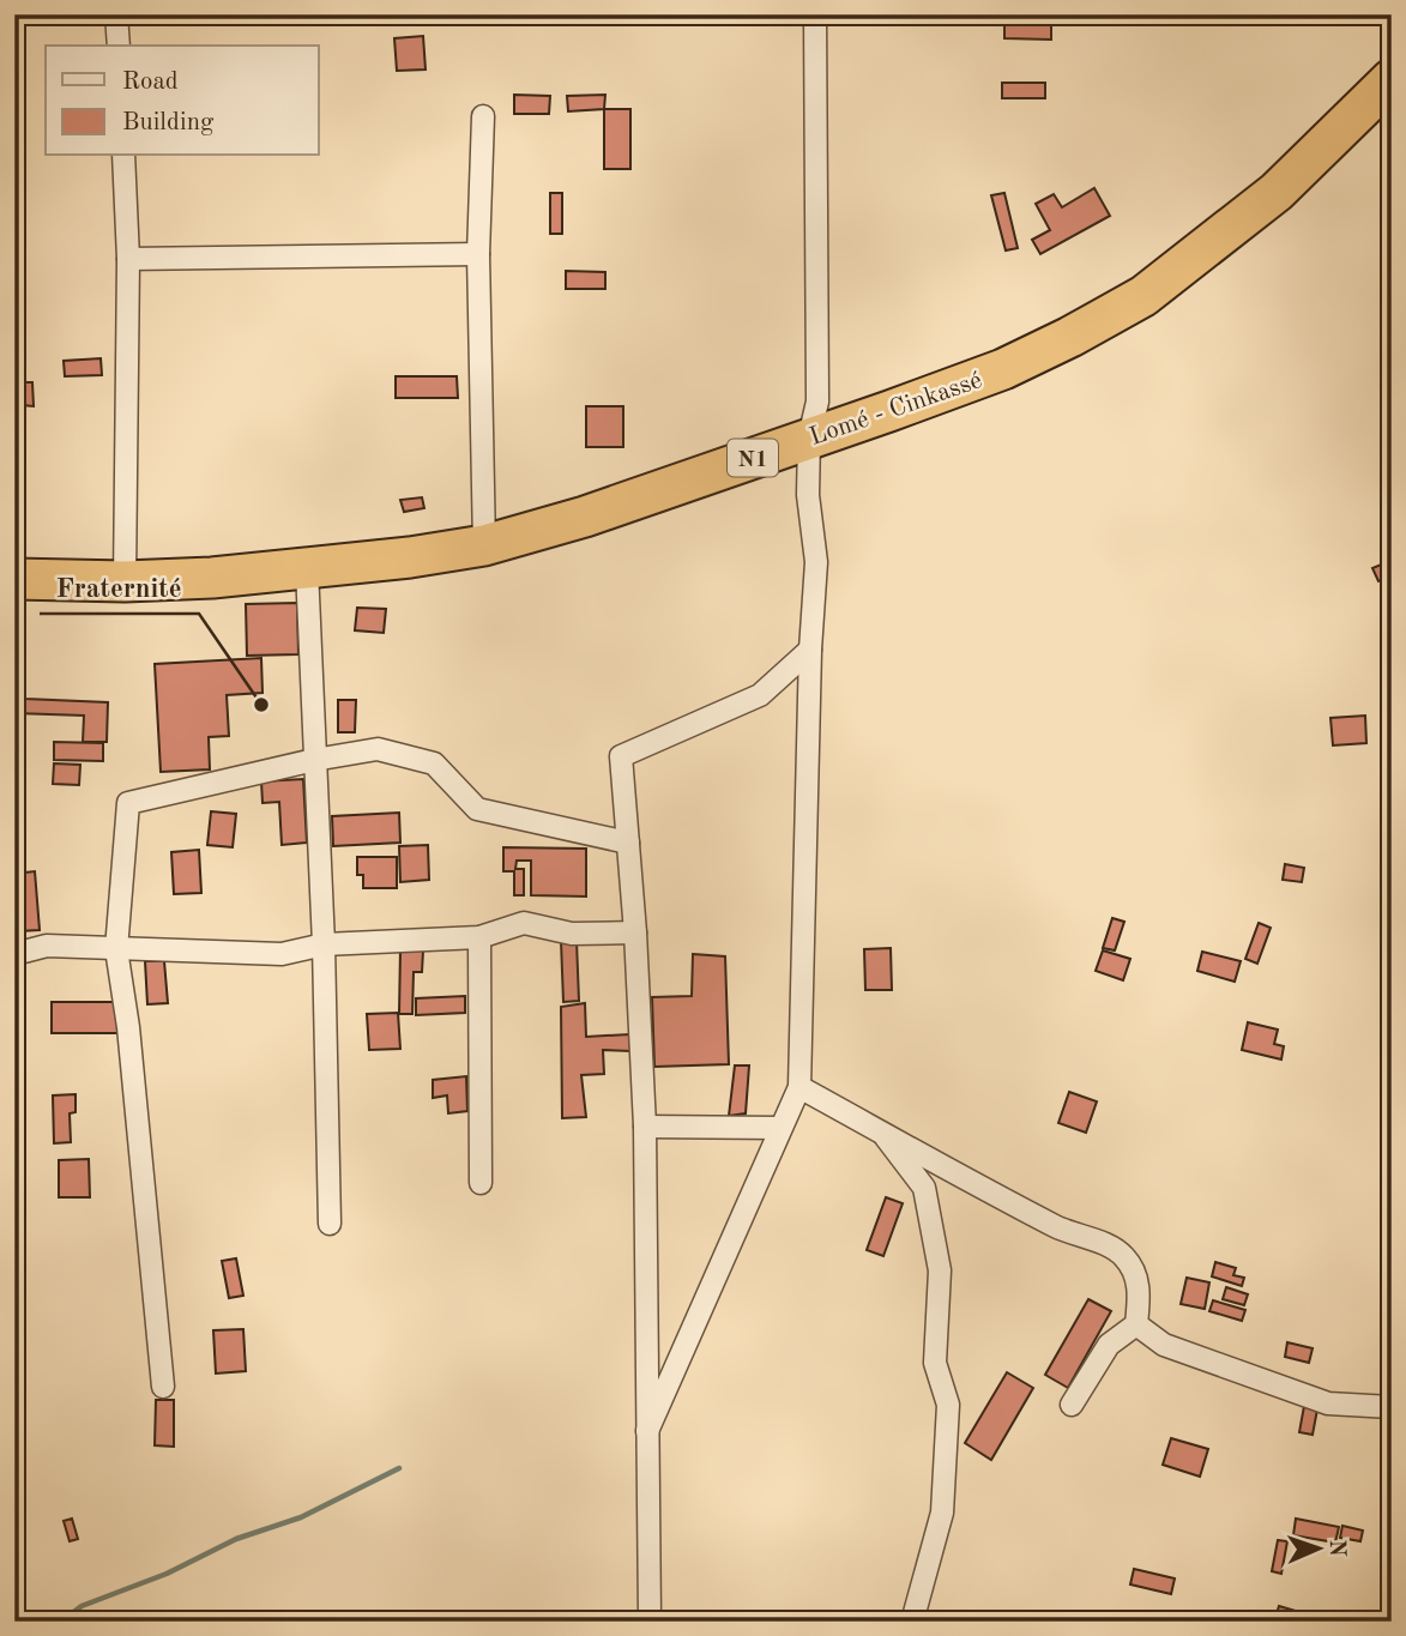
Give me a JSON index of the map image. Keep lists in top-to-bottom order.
{
  "streets": {
    "highway": ["Lomé - Cinkassé", "N1"]
  },
  "places": ["Fraternité"],
  "legend": ["Road", "Building"],
  "north": "right"
}
